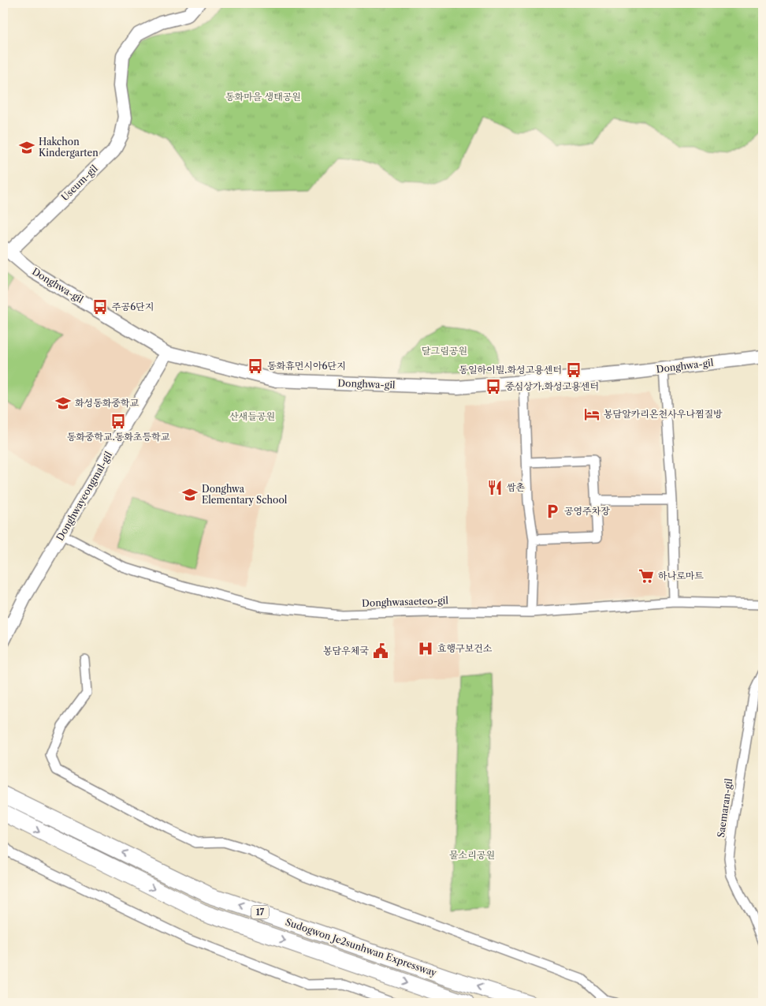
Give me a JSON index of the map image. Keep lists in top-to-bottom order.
{
  "streets": {
    "highway": ["17", "Sudogwon Je2sunhwan Expressway"],
    "street": [
      "Useum-gil",
      "Donghwa-gil",
      "Donghwayeongmal-gil",
      "Donghwasaeteo-gil",
      "Saemaran-gil"
    ]
  },
  "crossings": [
    ["Useum-gil", "Donghwa-gil"],
    ["Donghwa-gil", "Donghwayeongmal-gil"],
    ["Donghwayeongmal-gil", "Donghwasaeteo-gil"]
  ],
  "parks": [
    "동화마을 생태공원",
    "달그림공원",
    "산새들공원",
    "물소리공원"
  ],
  "places": {
    "school or university": ["Hakchon Kindergarten", "화성동화중학교", "Donghwa Elementary School"],
    "bus stop": [
      "주공6단지",
      "동화휴먼시아6단지",
      "동일하이빌.화성고용센터",
      "중심상가.화성고용센터",
      "동화중학교.동화초등학교"
    ],
    "hotel": ["봉담알카리온천사우나찜질방"],
    "restaurant": ["쌈촌"],
    "parking": ["공영주차장"],
    "supermarket": ["하나로마트"],
    "hospital": ["효행구보건소"],
    "public building": ["봉담우체국"]
  }
}
